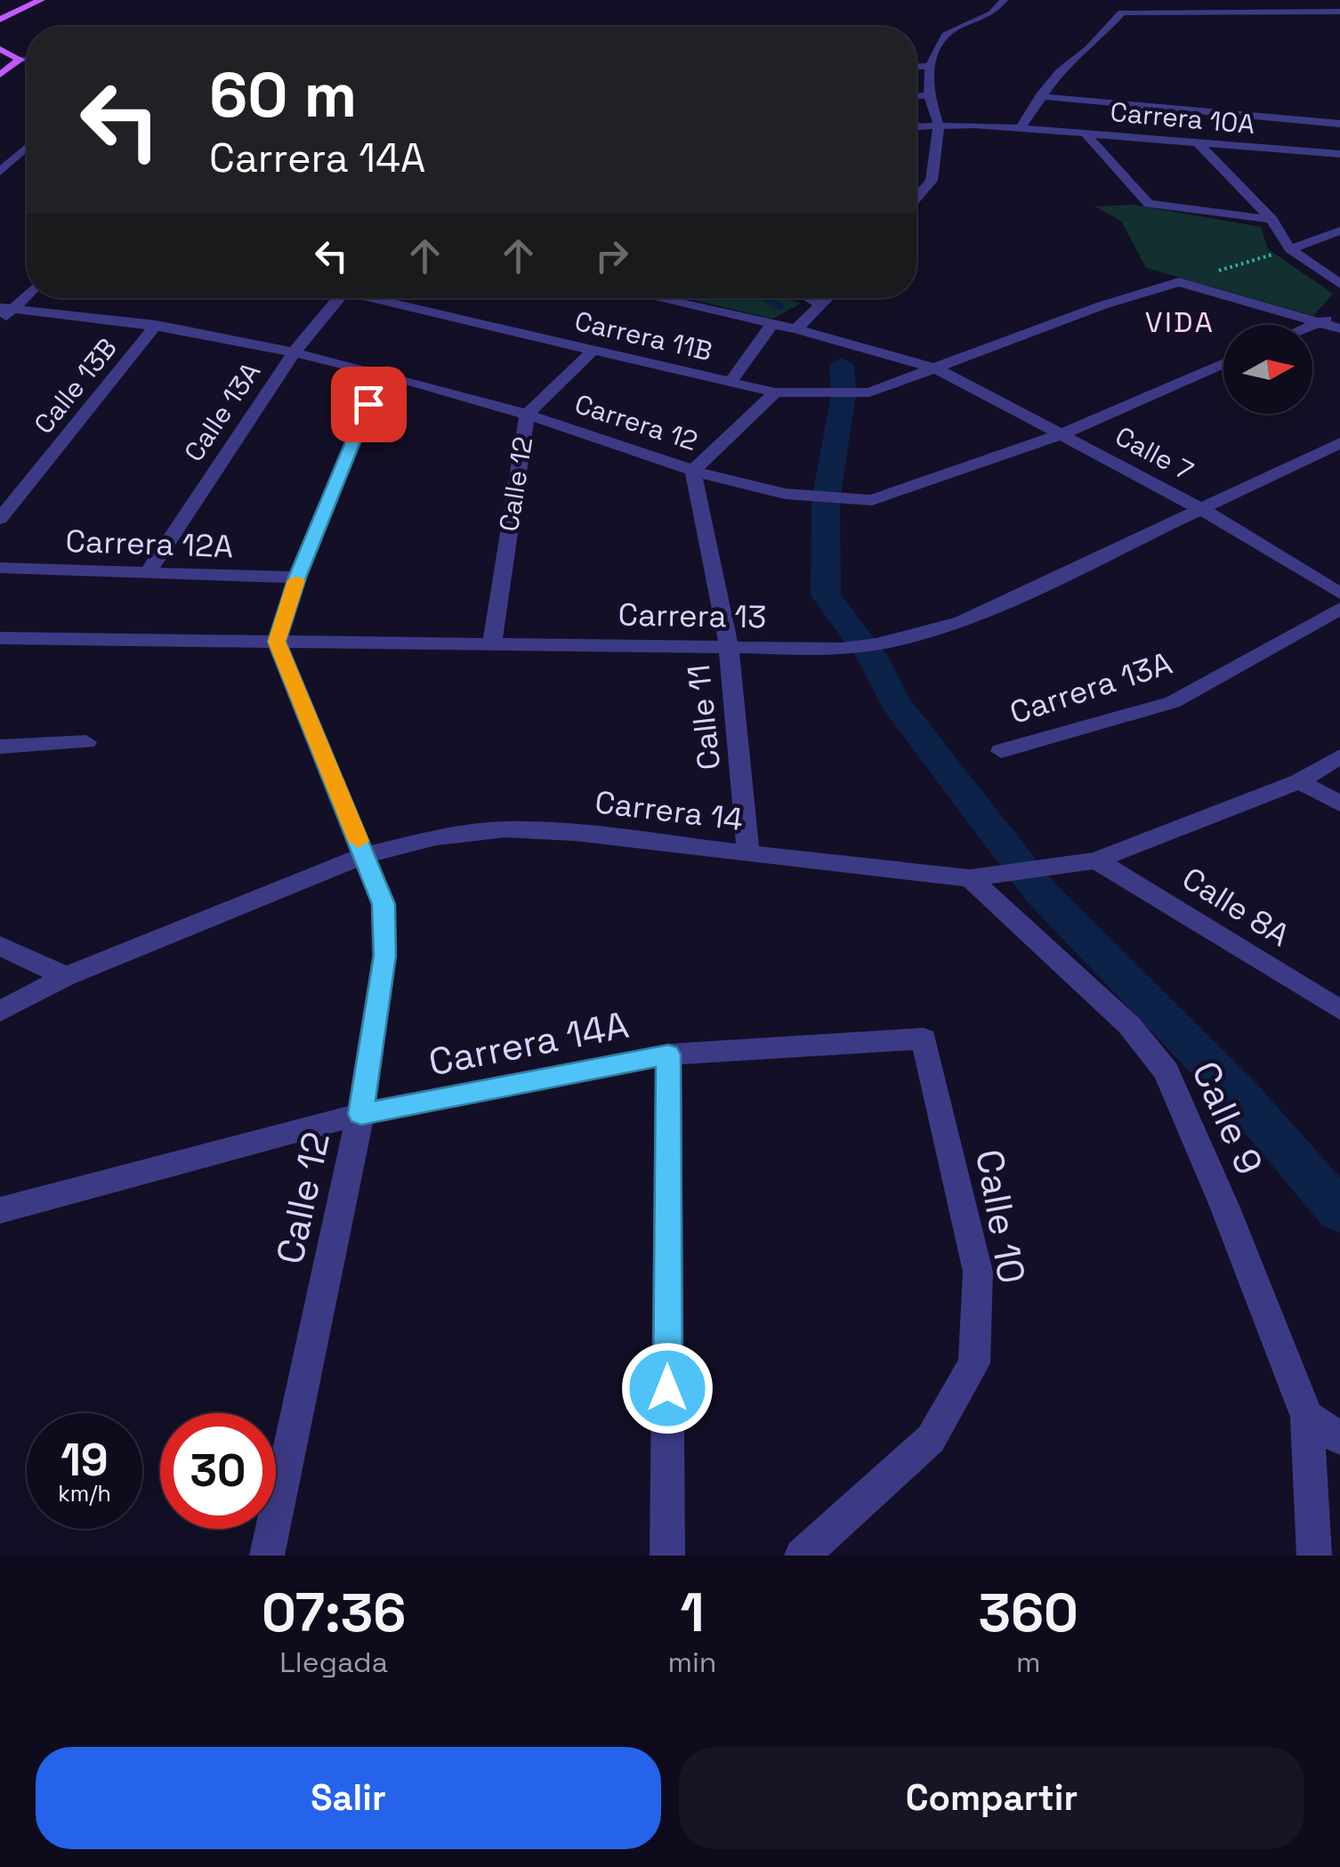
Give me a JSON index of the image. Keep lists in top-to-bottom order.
{
  "streets": {
    "street": [
      "Carrera 10A",
      "Carrera 11B",
      "Calle 13B",
      "Calle 13A",
      "Carrera 12",
      "Calle 7",
      "Calle 12",
      "Carrera 12A",
      "Carrera 13",
      "Carrera 13A",
      "Calle 11",
      "Carrera 14",
      "Calle 8A",
      "Carrera 14A",
      "Calle 9",
      "Calle 10"
    ]
  },
  "crossings": [
    ["Carrera 11B", "Calle 7"],
    ["Carrera 11B", "Calle 12"],
    ["Calle 13B", "Carrera 12"],
    ["Calle 13A", "Carrera 12"],
    ["Calle 13A", "Carrera 12A"],
    ["Carrera 12", "Calle 7"],
    ["Carrera 12", "Calle 12"],
    ["Carrera 12", "Calle 11"],
    ["Calle 7", "Carrera 13"],
    ["Calle 12", "Carrera 13"],
    ["Calle 12", "Carrera 14"],
    ["Calle 12", "Carrera 14A"],
    ["Carrera 13", "Calle 11"],
    ["Calle 11", "Carrera 14"],
    ["Carrera 14", "Calle 8A"],
    ["Carrera 14", "Calle 9"],
    ["Carrera 14A", "Calle 10"]
  ],
  "districts": ["VIDA"],
  "north": "right",
  "page": {
    "turn": ["60 m", "Carrera 14A"],
    "speed": "19 km/h",
    "limit": "30",
    "eta": [
      "07:36",
      "Llegada",
      "1",
      "min",
      "360",
      "m"
    ],
    "buttons": ["Salir", "Compartir"]
  }
}
